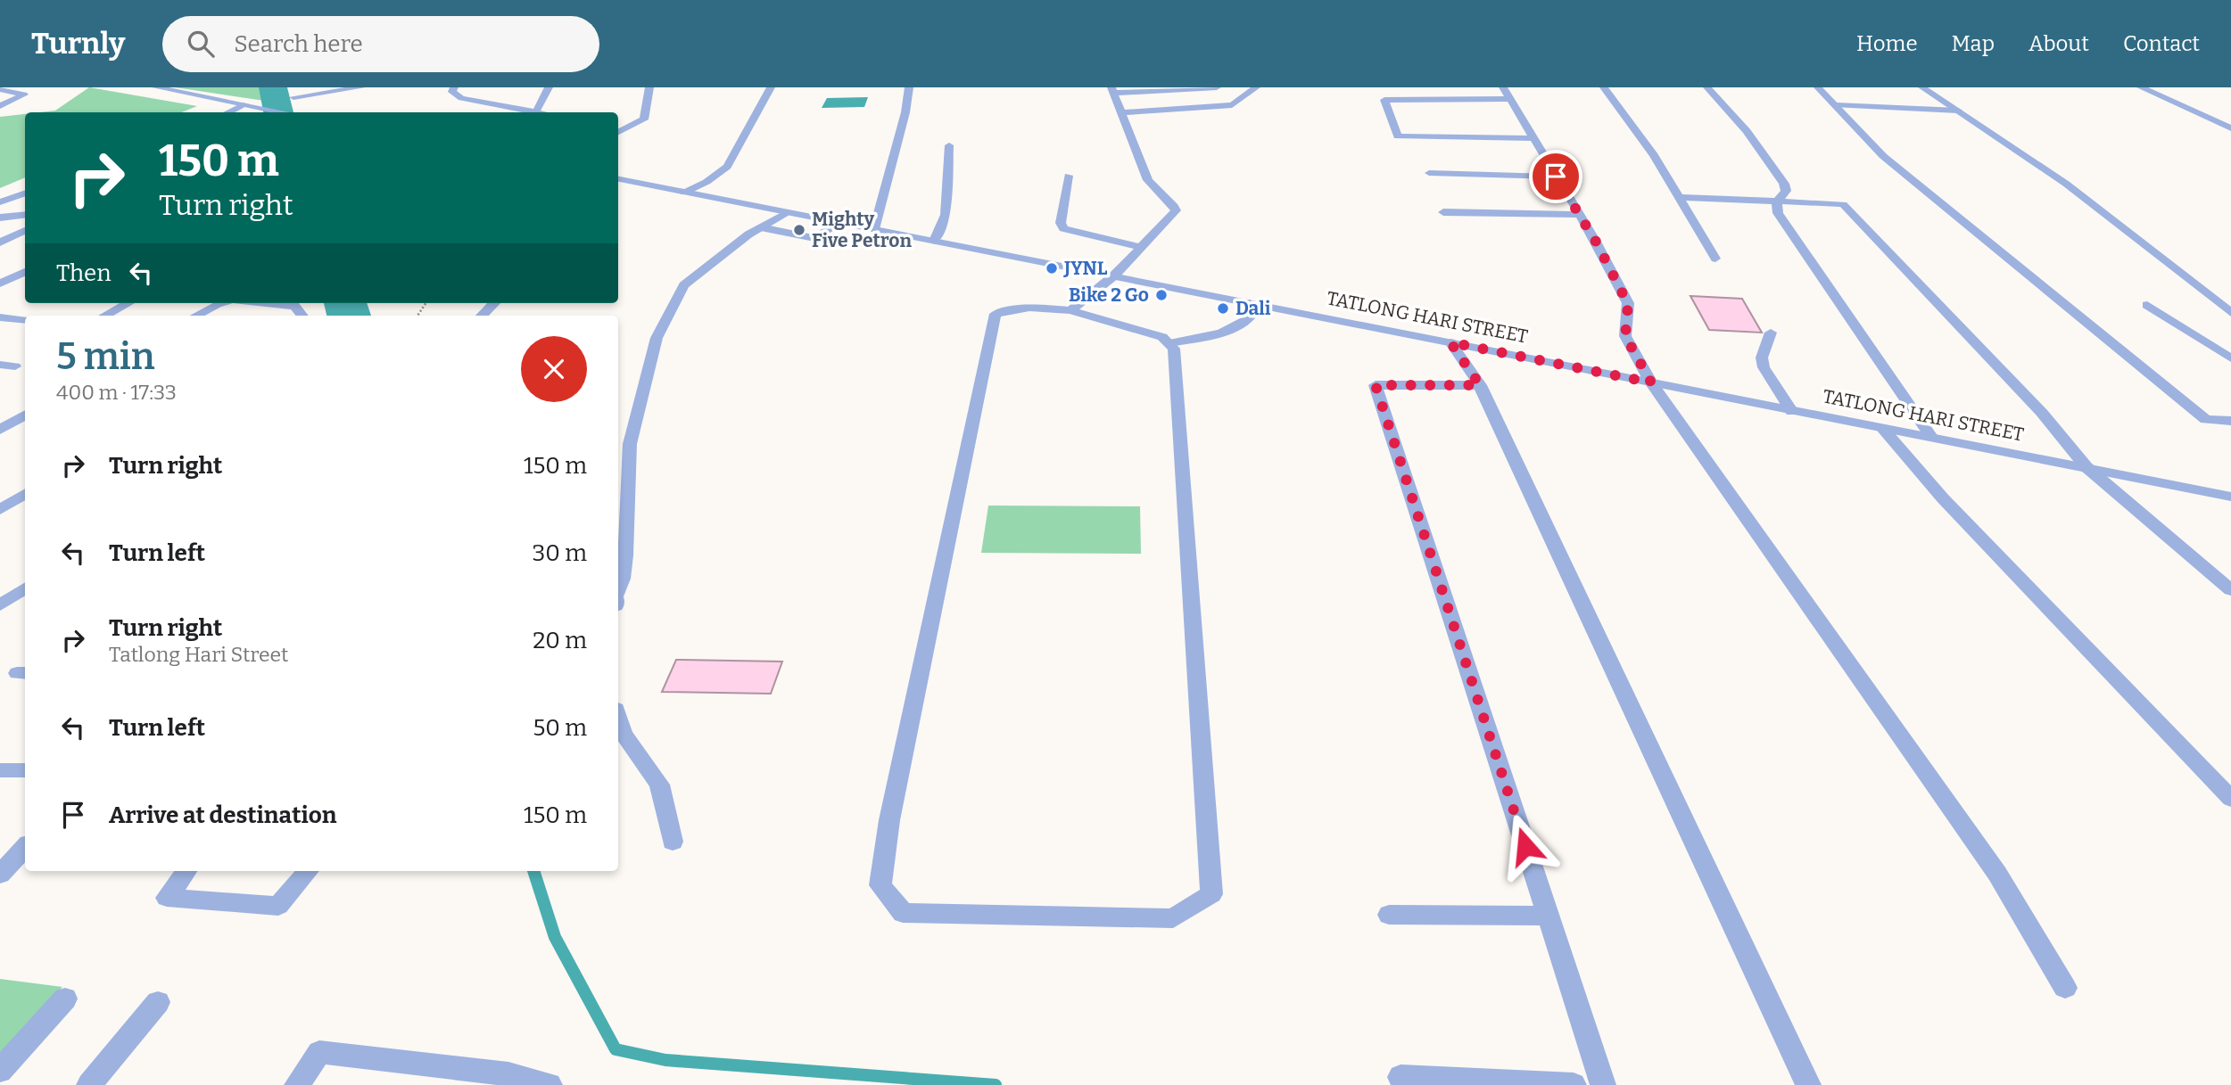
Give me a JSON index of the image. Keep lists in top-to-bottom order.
{
  "streets": {
    "street": ["TATLONG HARI STREET"]
  },
  "places": [
    "Mighty Five Petron",
    "JYNL",
    "Bike 2 Go",
    "Dali"
  ],
  "page": {
    "header": "Turnly",
    "search": "Search here",
    "nav": [
      "Home",
      "Map",
      "About",
      "Contact"
    ],
    "turn": ["150 m", "Turn right"],
    "then": "Then",
    "heading": ["5 min", "400 m · 17:33"],
    "list": [
      {
        "name": "Turn right",
        "value": "150 m"
      },
      {
        "name": "Turn left",
        "value": "30 m"
      },
      {
        "name": "Turn right",
        "note": "Tatlong Hari Street",
        "value": "20 m"
      },
      {
        "name": "Turn left",
        "value": "50 m"
      },
      {
        "name": "Arrive at destination",
        "value": "150 m"
      }
    ]
  }
}
